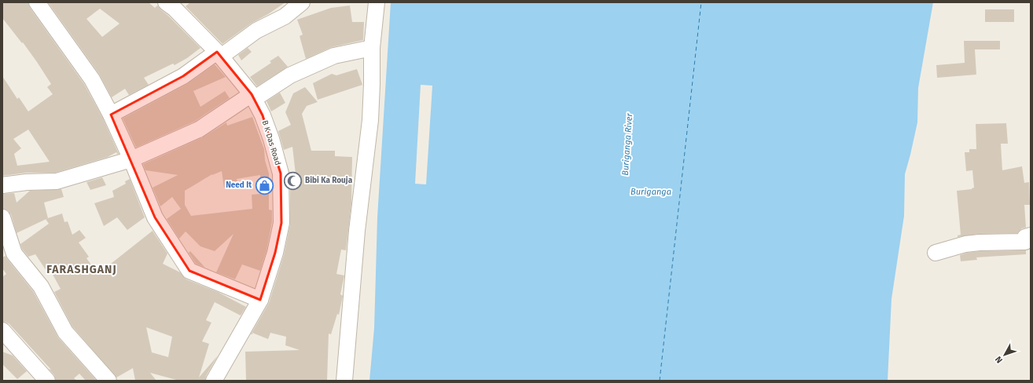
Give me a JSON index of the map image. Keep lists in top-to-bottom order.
{
  "streets": {
    "street": ["B K Das Road"]
  },
  "districts": ["FARASHGANJ"],
  "water": ["Buriganga River", "Buriganga"],
  "places": {
    "mosque": ["Bibi Ka Rouja"],
    "shop": ["Need It"]
  },
  "north": "bottom left"
}
